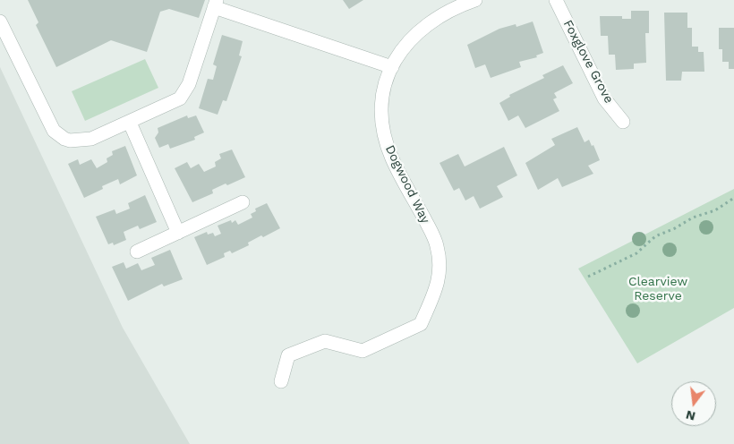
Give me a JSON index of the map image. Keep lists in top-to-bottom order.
{
  "streets": {
    "street": ["Foxglove Grove", "Dogwood Way"]
  },
  "parks": ["Clearview Reserve"],
  "north": "bottom"
}
